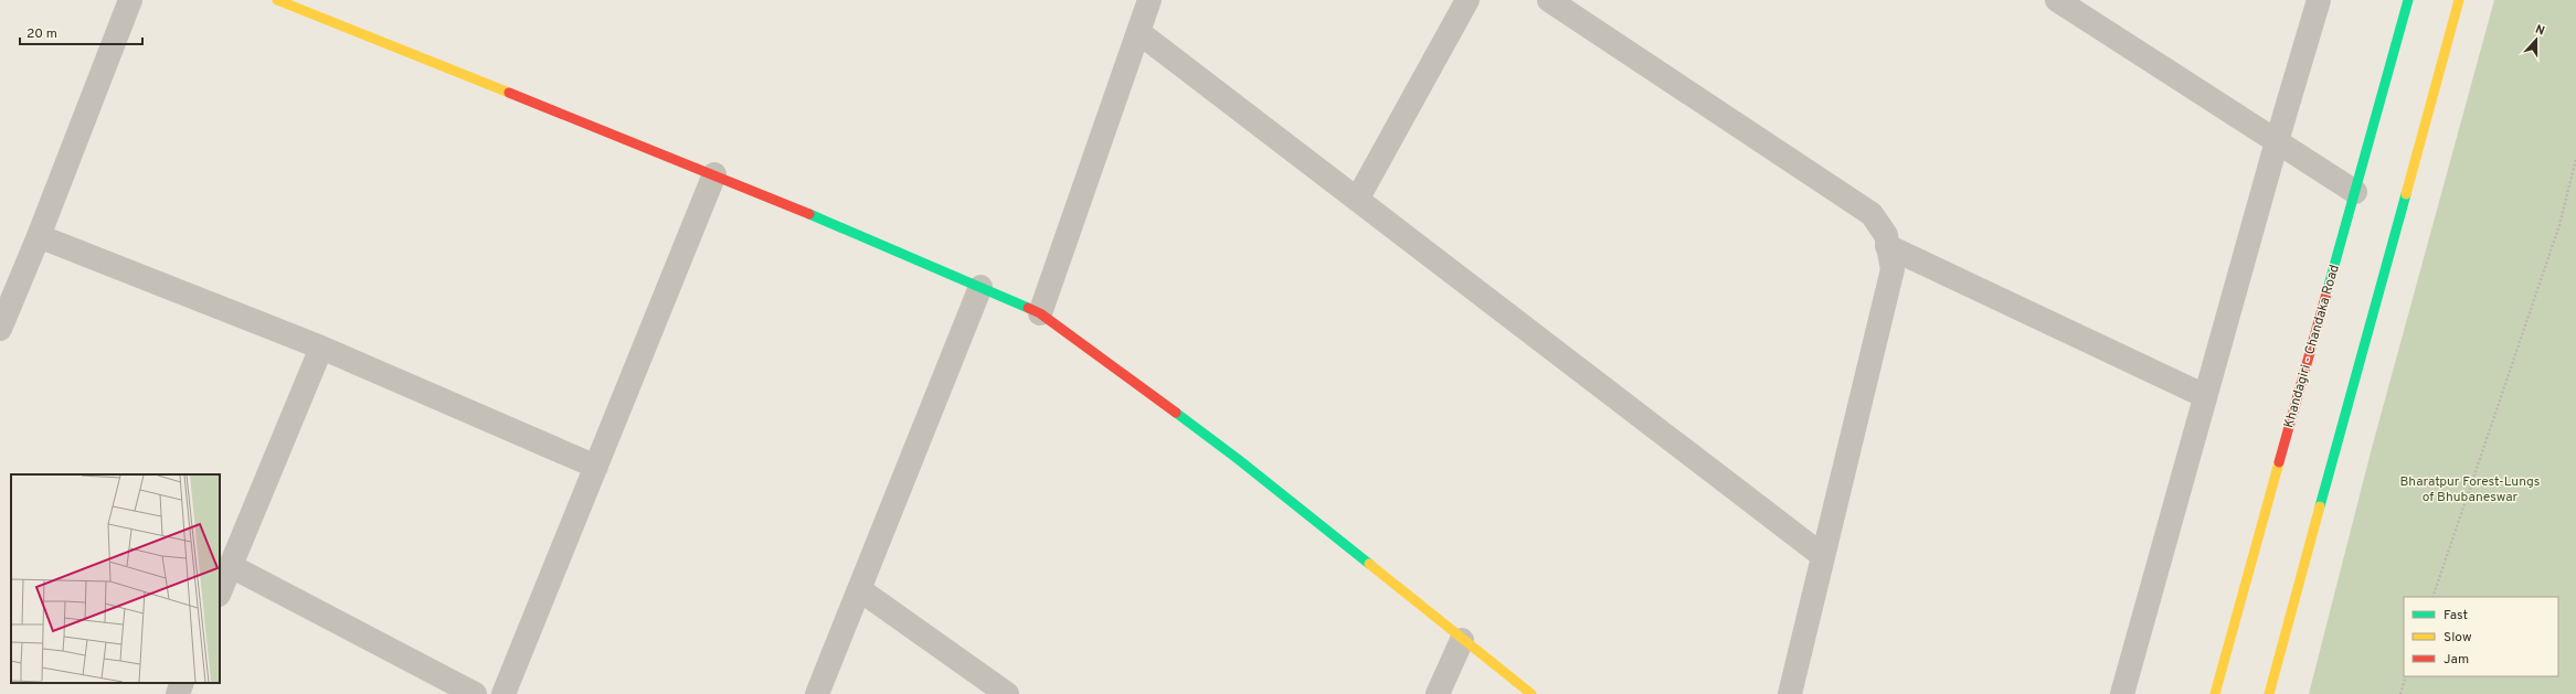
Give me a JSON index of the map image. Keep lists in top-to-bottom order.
{
  "streets": {
    "street": ["Khandagiri - Chandaka Road"]
  },
  "parks": ["Bharatpur Forest-Lungs of Bhubaneswar"],
  "legend": ["Fast", "Slow", "Jam"],
  "scale_bar": "20 m",
  "north": "top"
}
